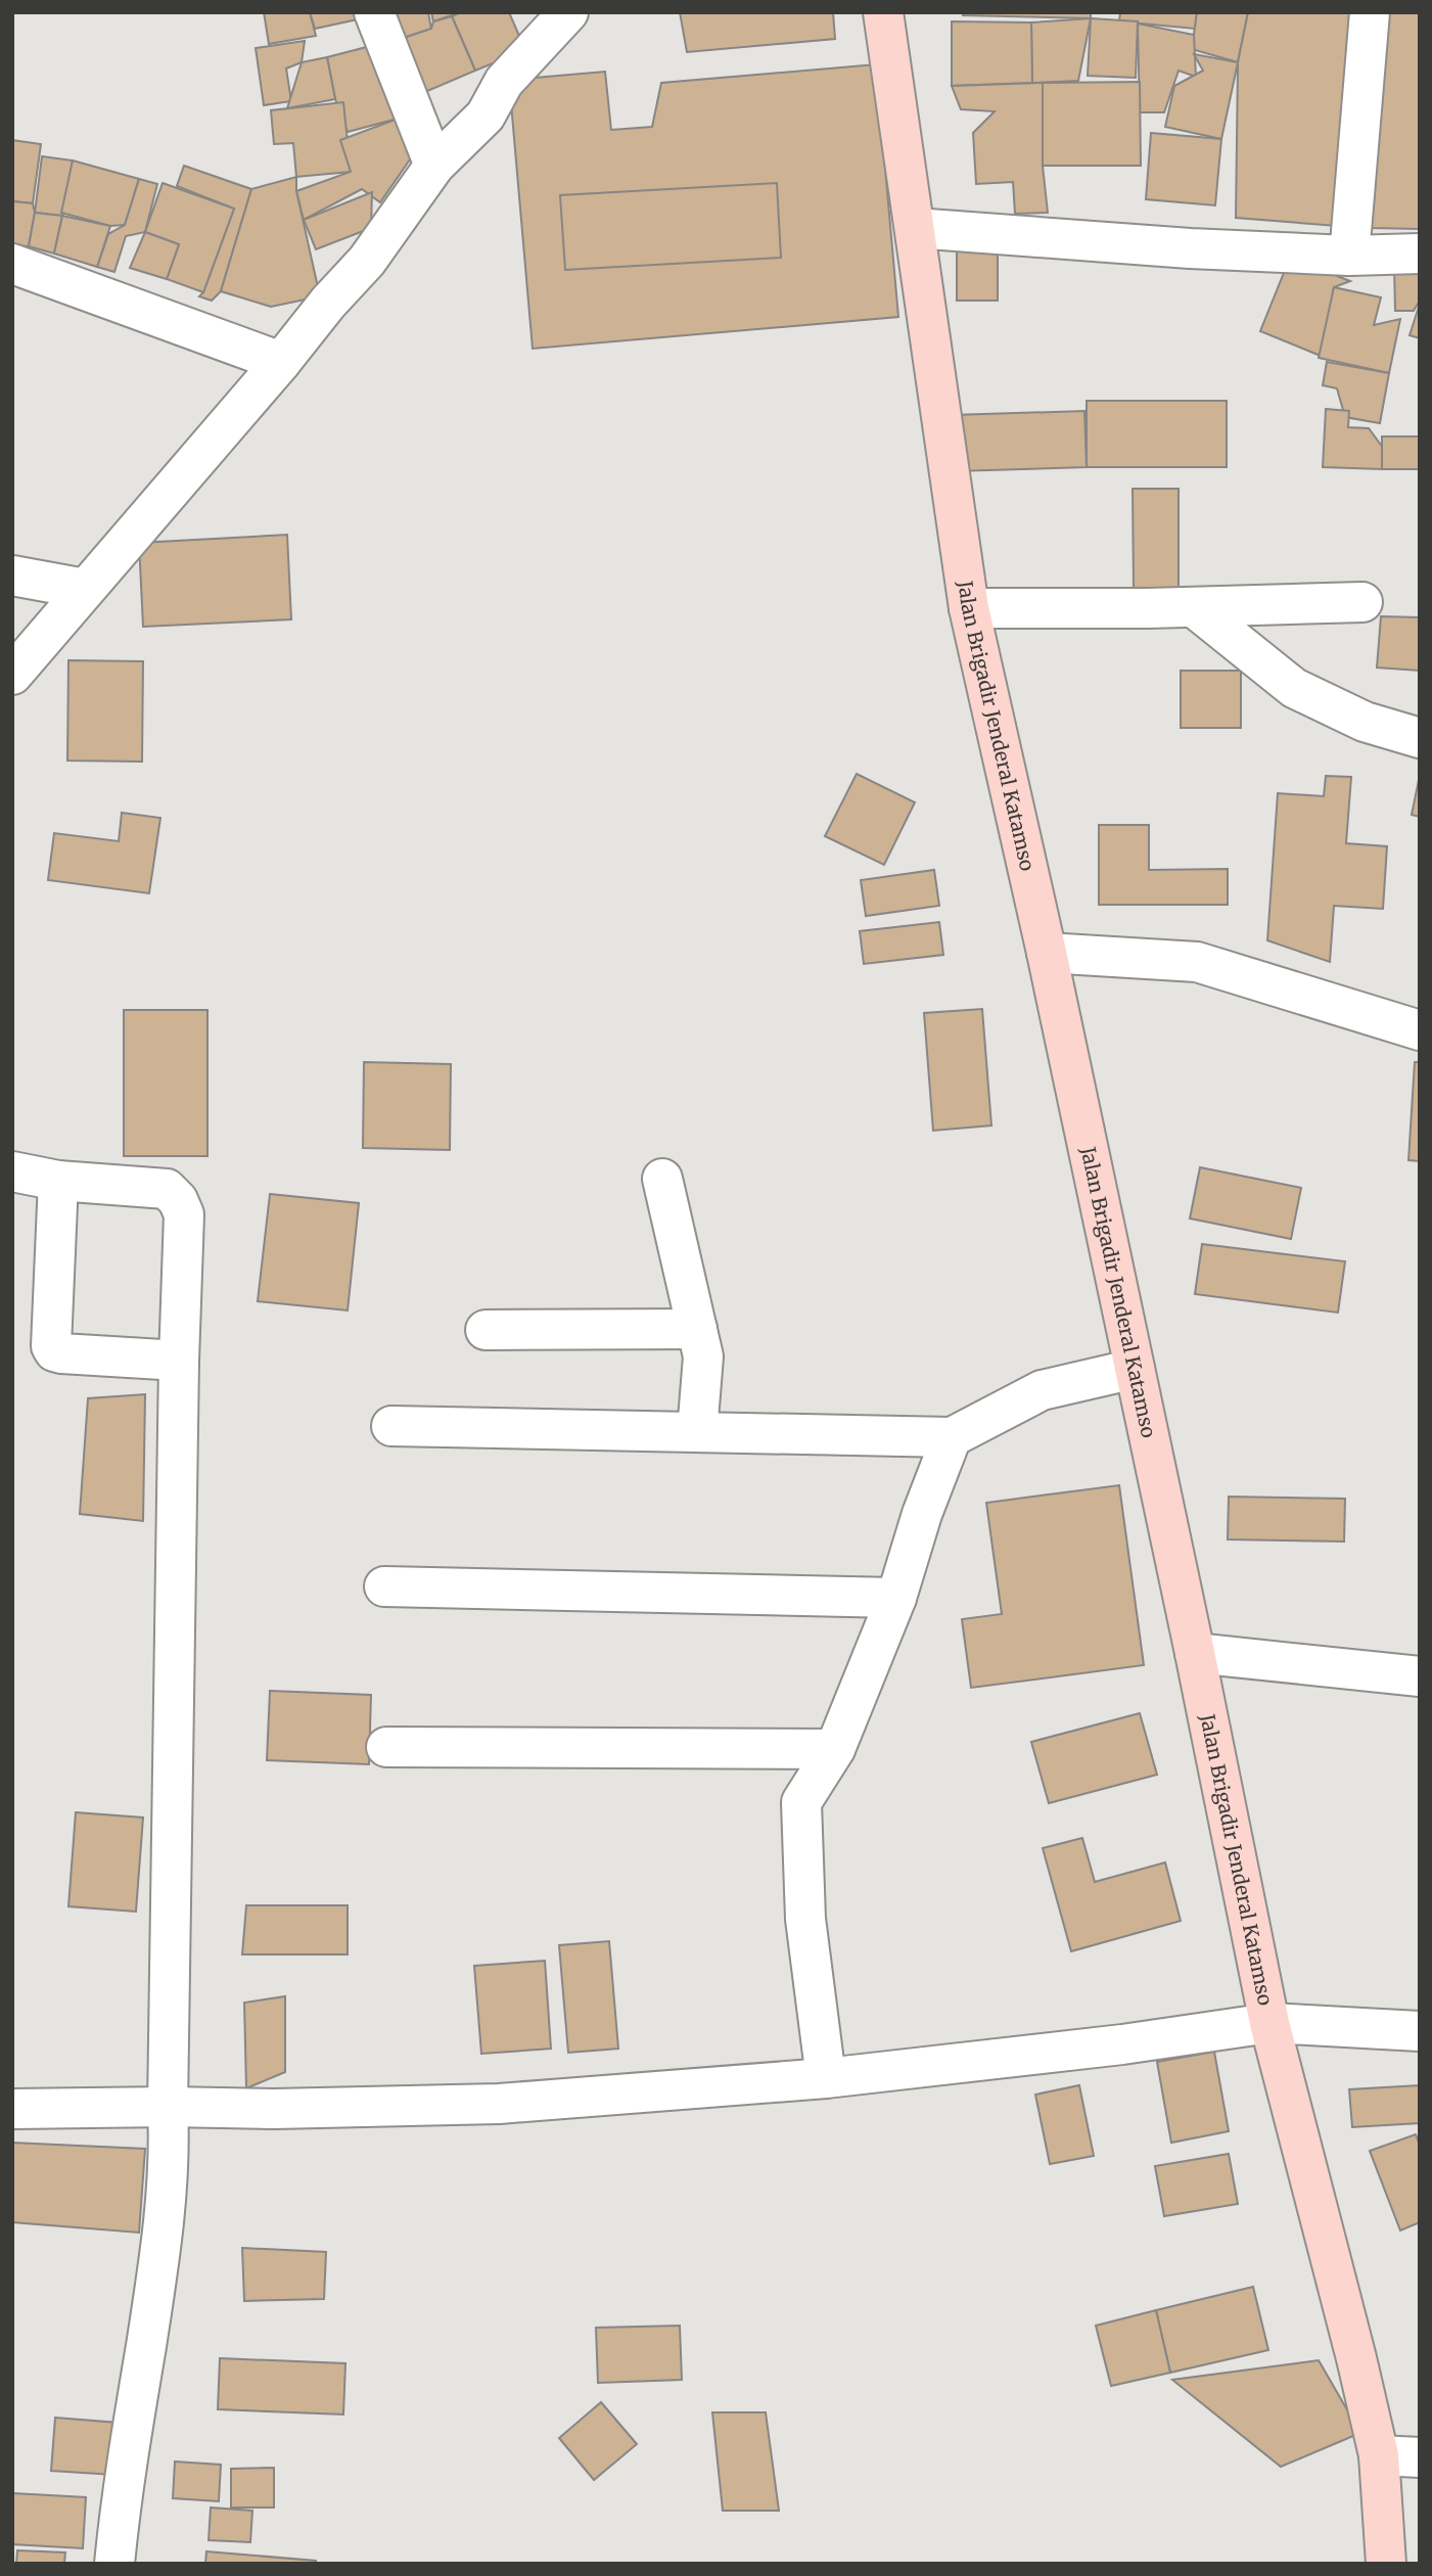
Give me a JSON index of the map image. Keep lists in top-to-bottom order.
{
  "streets": {
    "main road": ["Jalan Brigadir Jenderal Katamso"]
  }
}
